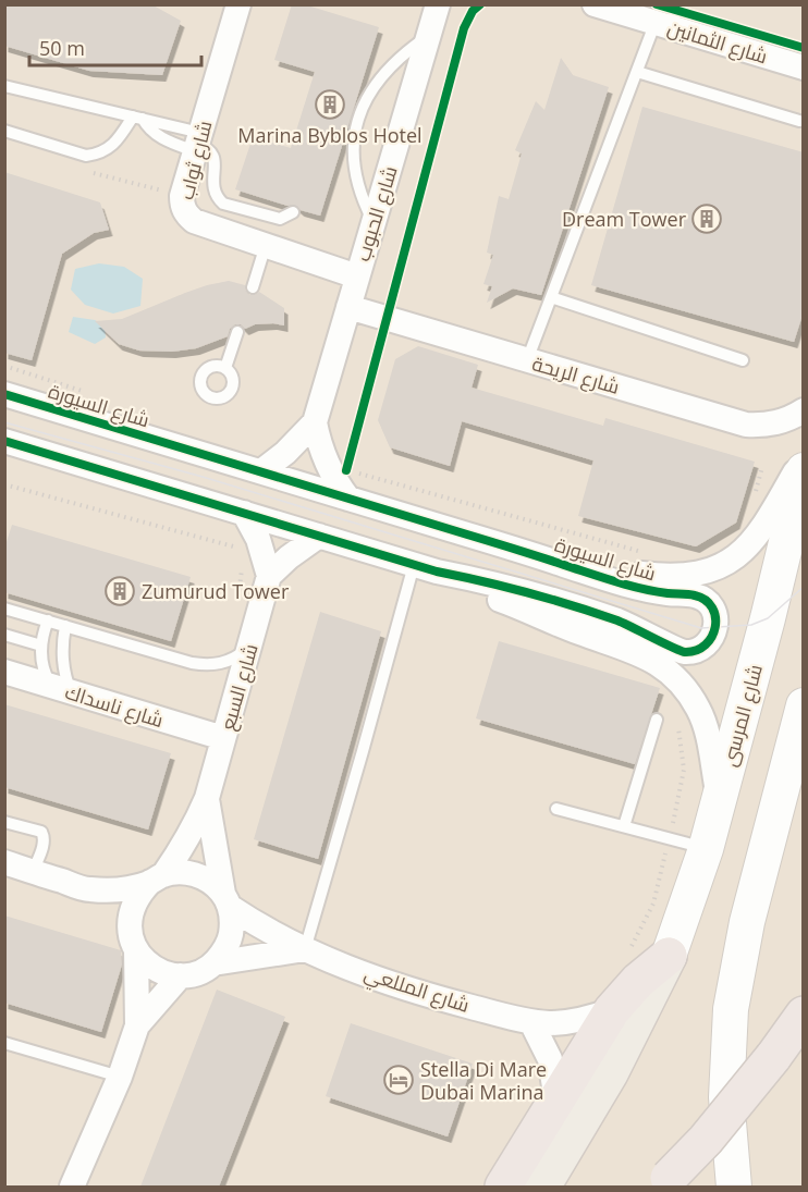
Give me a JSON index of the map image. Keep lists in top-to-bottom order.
{
  "streets": {
    "main road": ["شارع المرسى"],
    "street": [
      "شارع الثمانين",
      "شارع ثواب",
      "شارع الحبوب",
      "شارع الريحة",
      "شارع السيورة",
      "شارع السبع",
      "شارع ناسداك",
      "شارع المللعي"
    ]
  },
  "crossings": [
    ["شارع ثواب", "شارع الحبوب"],
    ["شارع الحبوب", "شارع الريحة"],
    ["شارع الحبوب", "شارع السيورة"],
    ["شارع السيورة", "شارع المرسى"],
    ["شارع السبع", "شارع ناسداك"],
    ["شارع السبع", "شارع المللعي"]
  ],
  "places": {
    "building": ["Marina Byblos Hotel", "Dream Tower", "Zumurud Tower"],
    "hotel": ["Stella Di Mare Dubai Marina"]
  },
  "scale_bar": "50 m"
}
